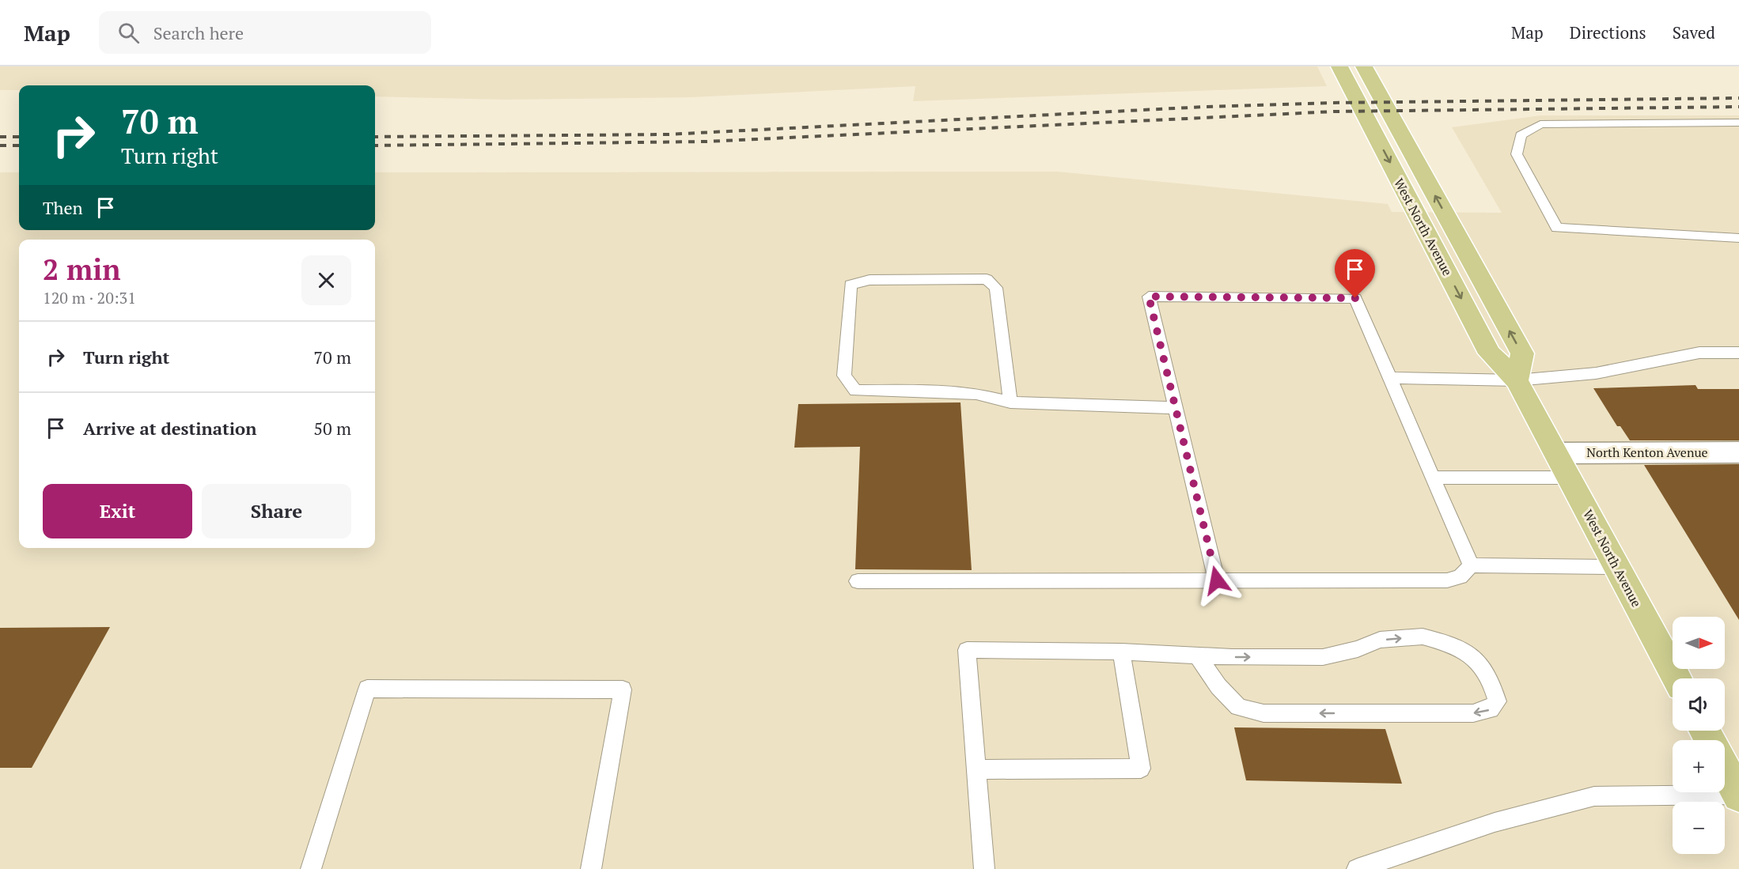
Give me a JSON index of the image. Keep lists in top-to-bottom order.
{
  "streets": {
    "main road": ["West North Avenue"],
    "street": ["North Kenton Avenue"]
  },
  "crossings": [
    ["West North Avenue", "North Kenton Avenue"]
  ],
  "north": "right",
  "page": {
    "header": "Map",
    "search": "Search here",
    "nav": ["Map", "Directions", "Saved"],
    "turn": ["70 m", "Turn right"],
    "then": "Then",
    "heading": ["2 min", "120 m · 20:31"],
    "list": [
      {
        "name": "Turn right",
        "value": "70 m"
      },
      {
        "name": "Arrive at destination",
        "value": "50 m"
      }
    ],
    "buttons": ["Exit", "Share"],
    "map_buttons": ["+", "−"]
  }
}
